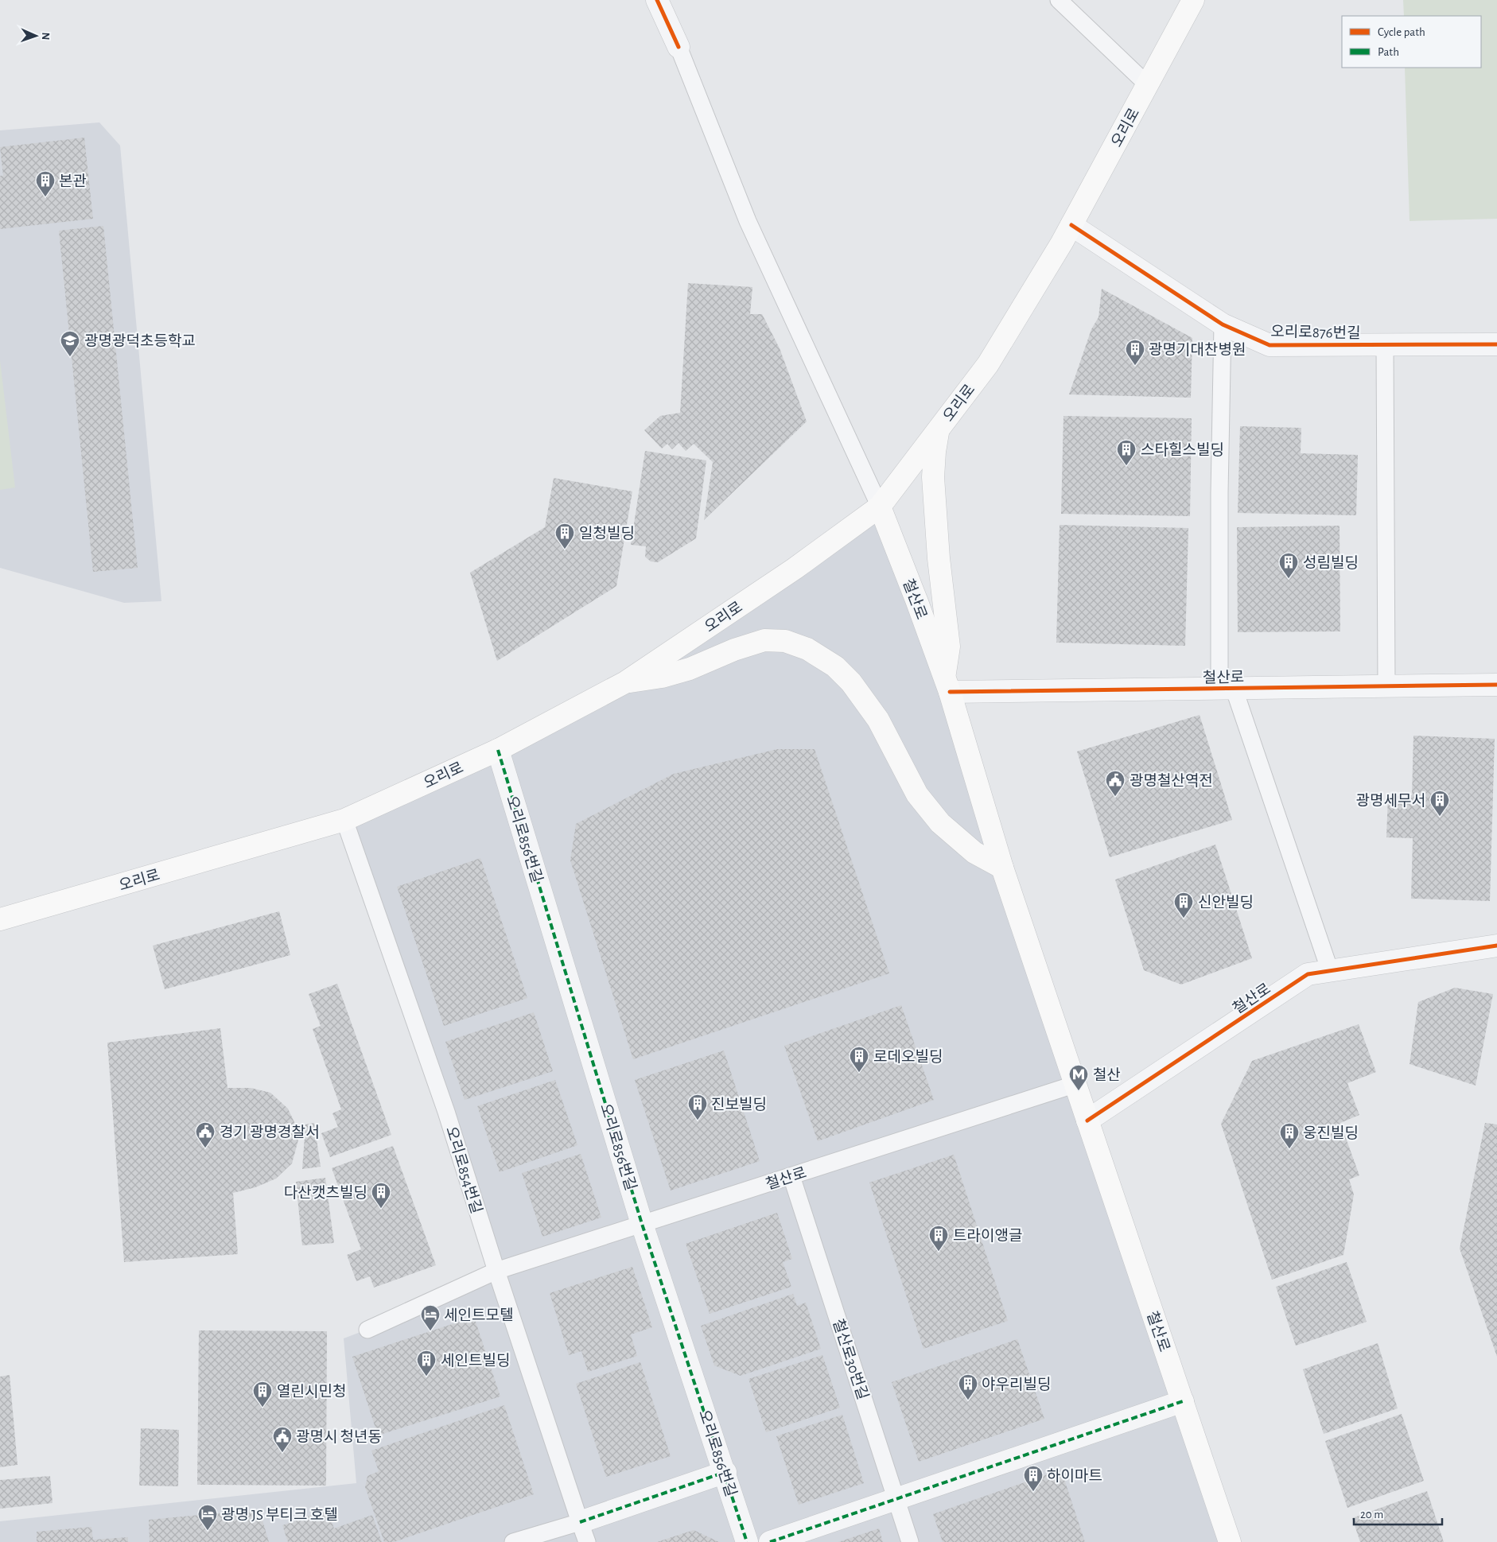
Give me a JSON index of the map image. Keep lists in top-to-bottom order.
{
  "streets": {
    "main road": ["오리로", "철산로"],
    "street": ["오리로876번길", "오리로856번길"],
    "lane": ["오리로854번길", "철산로30번길"]
  },
  "crossings": [
    ["오리로", "오리로876번길"],
    ["오리로", "철산로"],
    ["오리로", "오리로856번길"],
    ["오리로", "오리로854번길"],
    ["철산로", "오리로856번길"],
    ["철산로", "오리로854번길"],
    ["철산로", "철산로30번길"]
  ],
  "places": {
    "building": [
      "본관",
      "광명기대찬병원",
      "스타힐스빌딩",
      "일청빌딩",
      "성림빌딩",
      "광명세무서",
      "신안빌딩",
      "로데오빌딩",
      "진보빌딩",
      "웅진빌딩",
      "다산캣츠빌딩",
      "트라이앵글",
      "세인트빌딩",
      "야우리빌딩",
      "열린시민청",
      "하이마트"
    ],
    "school or university": ["광명광덕초등학교"],
    "public building": ["광명철산역전", "경기 광명경찰서", "광명시 청년동"],
    "metro station": ["철산"],
    "hotel": ["세인트모텔", "광명 JS 부티크 호텔"]
  },
  "legend": ["Cycle path", "Path"],
  "scale_bar": "20 m",
  "north": "right"
}
